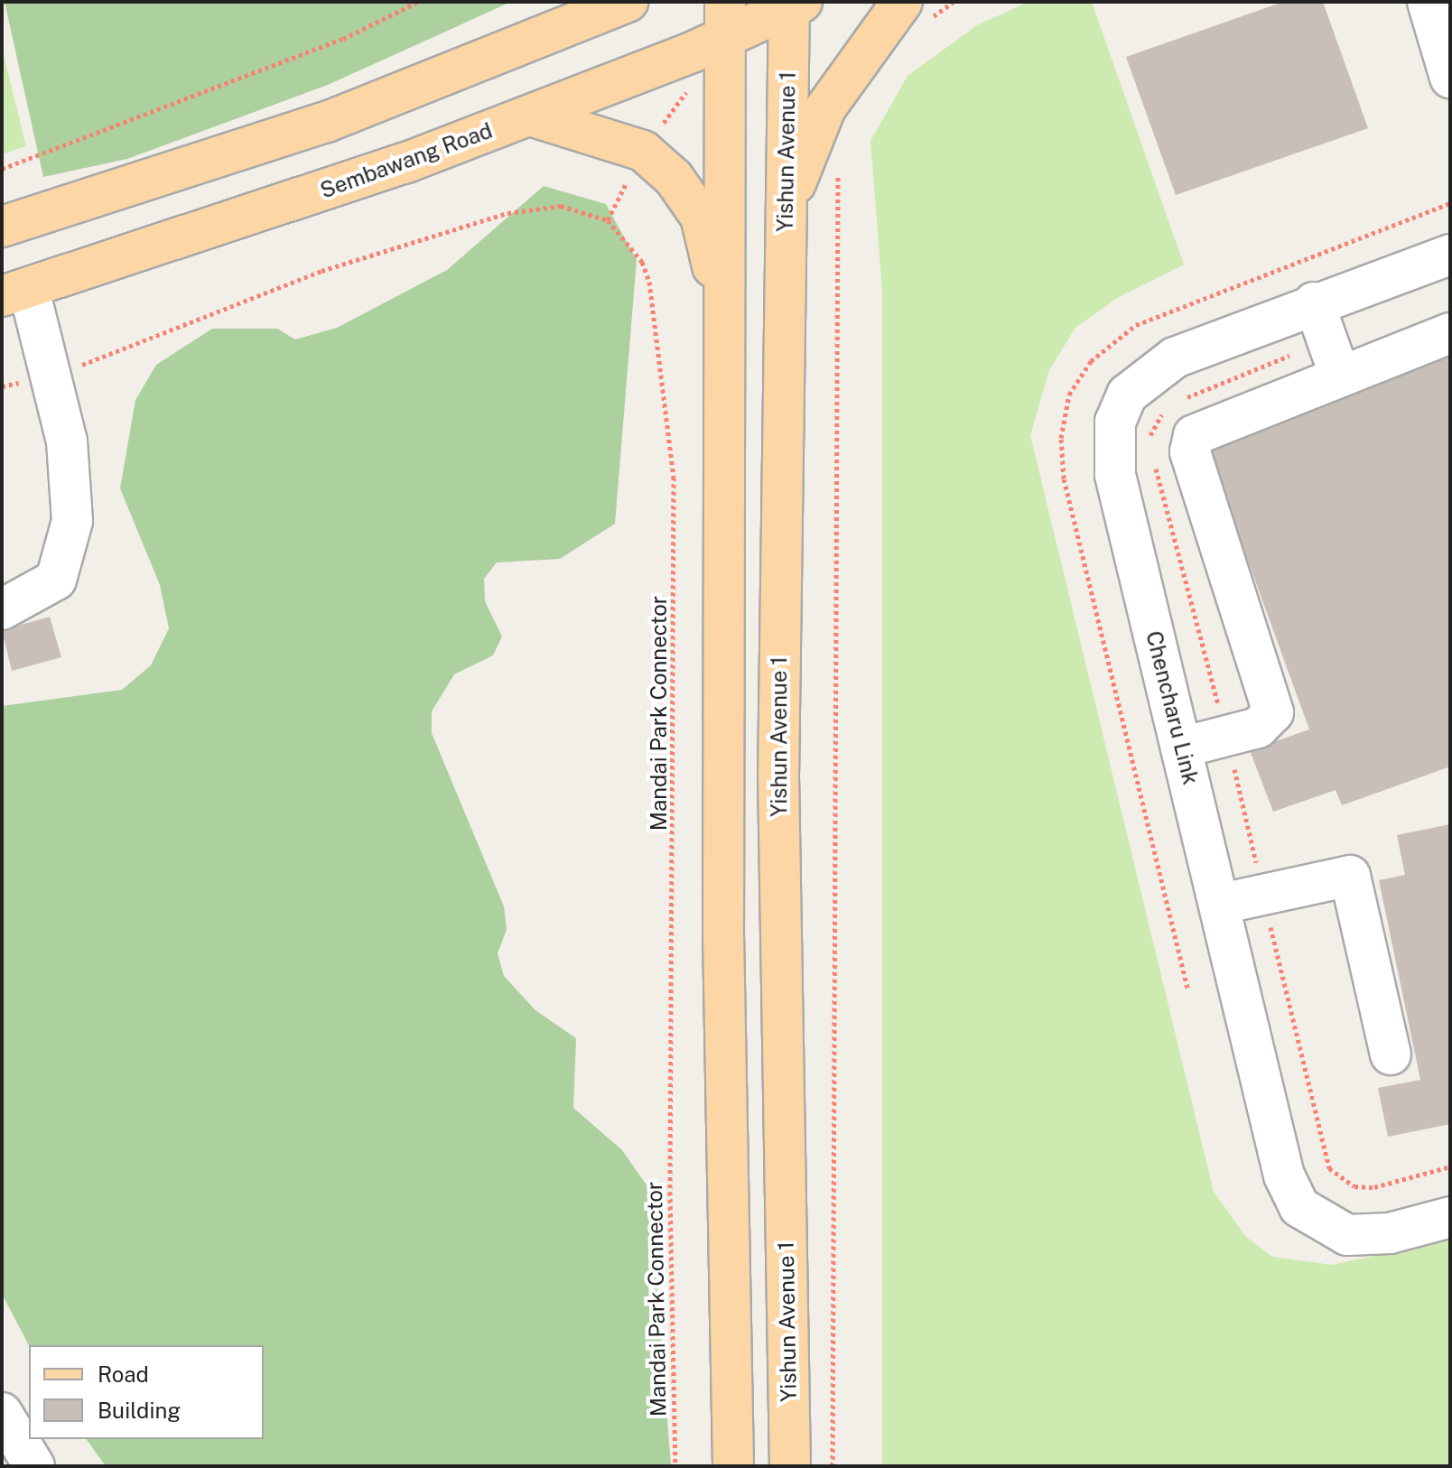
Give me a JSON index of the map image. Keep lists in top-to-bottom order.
{
  "streets": {
    "main road": ["Yishun Avenue 1", "Sembawang Road"],
    "street": ["Chencharu Link"],
    "path": ["Mandai Park Connector"]
  },
  "crossings": [
    ["Yishun Avenue 1", "Sembawang Road"]
  ],
  "legend": ["Road", "Building"]
}
